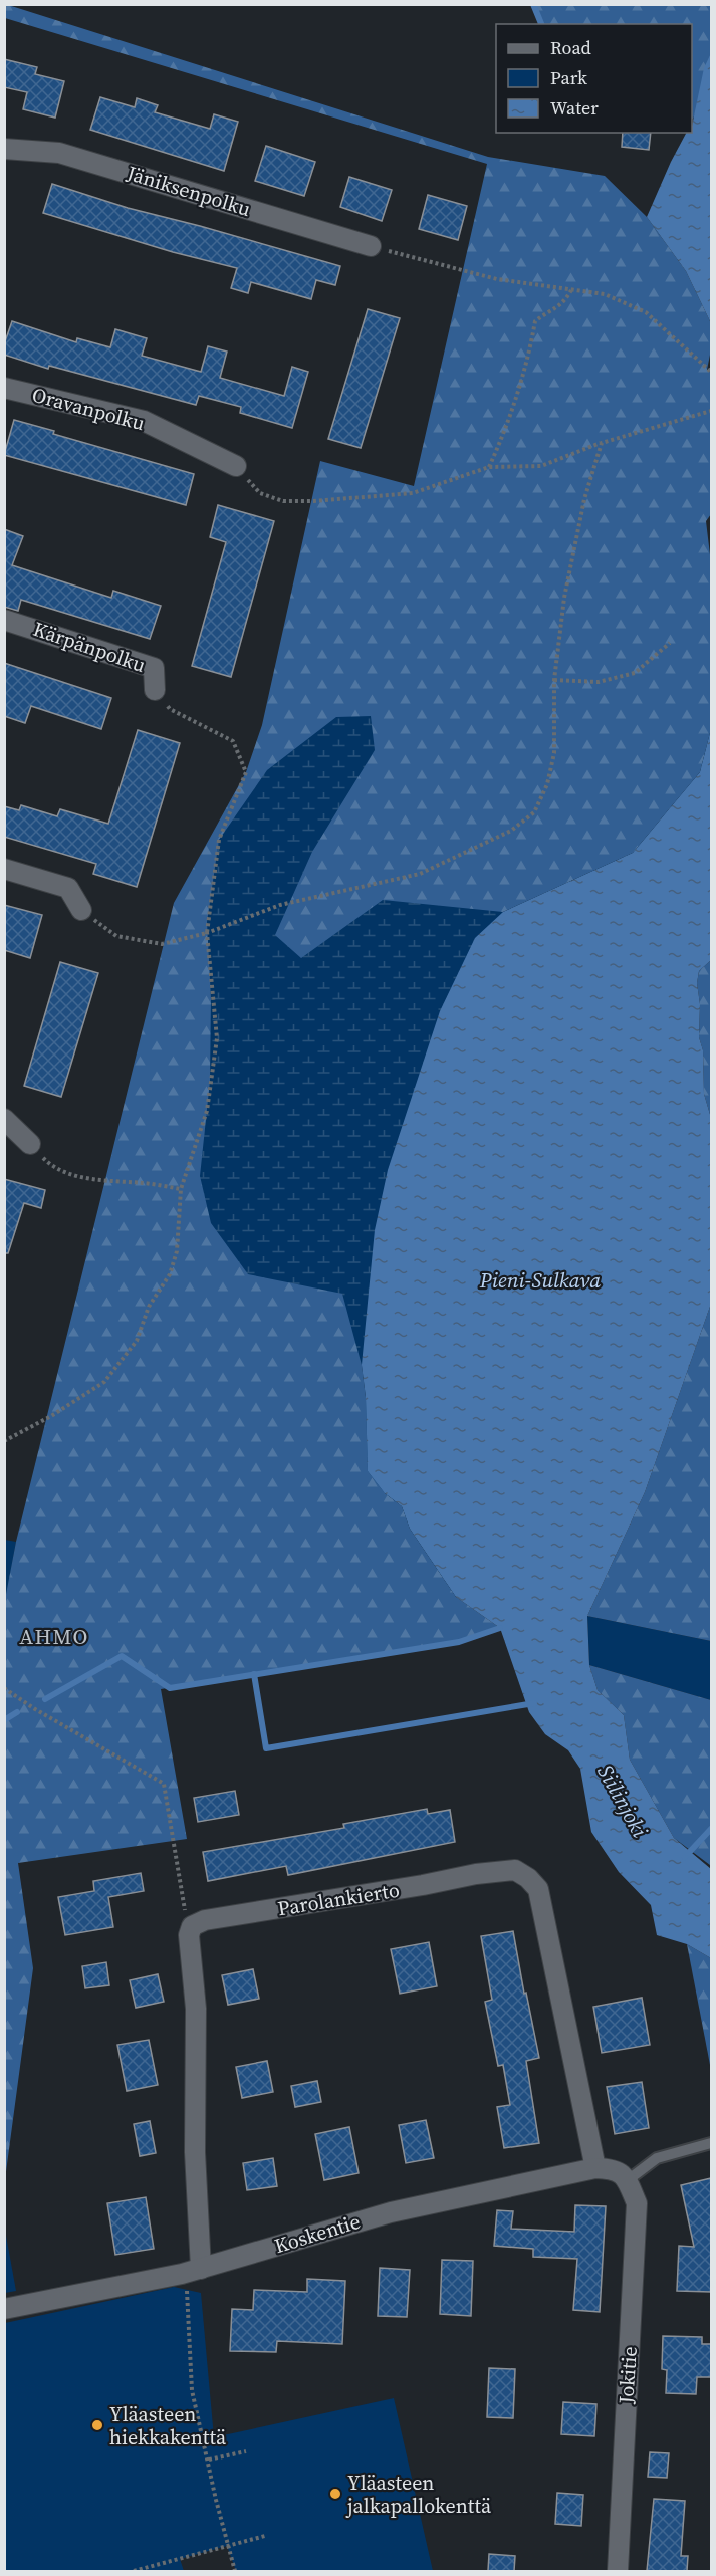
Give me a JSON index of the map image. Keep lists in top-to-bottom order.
{
  "streets": {
    "street": [
      "Jäniksenpolku",
      "Oravanpolku",
      "Kärpänpolku",
      "Parolankierto",
      "Koskentie",
      "Jokitie"
    ]
  },
  "crossings": [
    ["Parolankierto", "Koskentie"],
    ["Koskentie", "Jokitie"]
  ],
  "districts": ["AHMO"],
  "water": ["Pieni-Sulkava", "Siilinjoki"],
  "places": ["Yläasteen hiekkakenttä", "Yläasteen jalkapallokenttä"],
  "legend": ["Road", "Park", "Water"]
}
